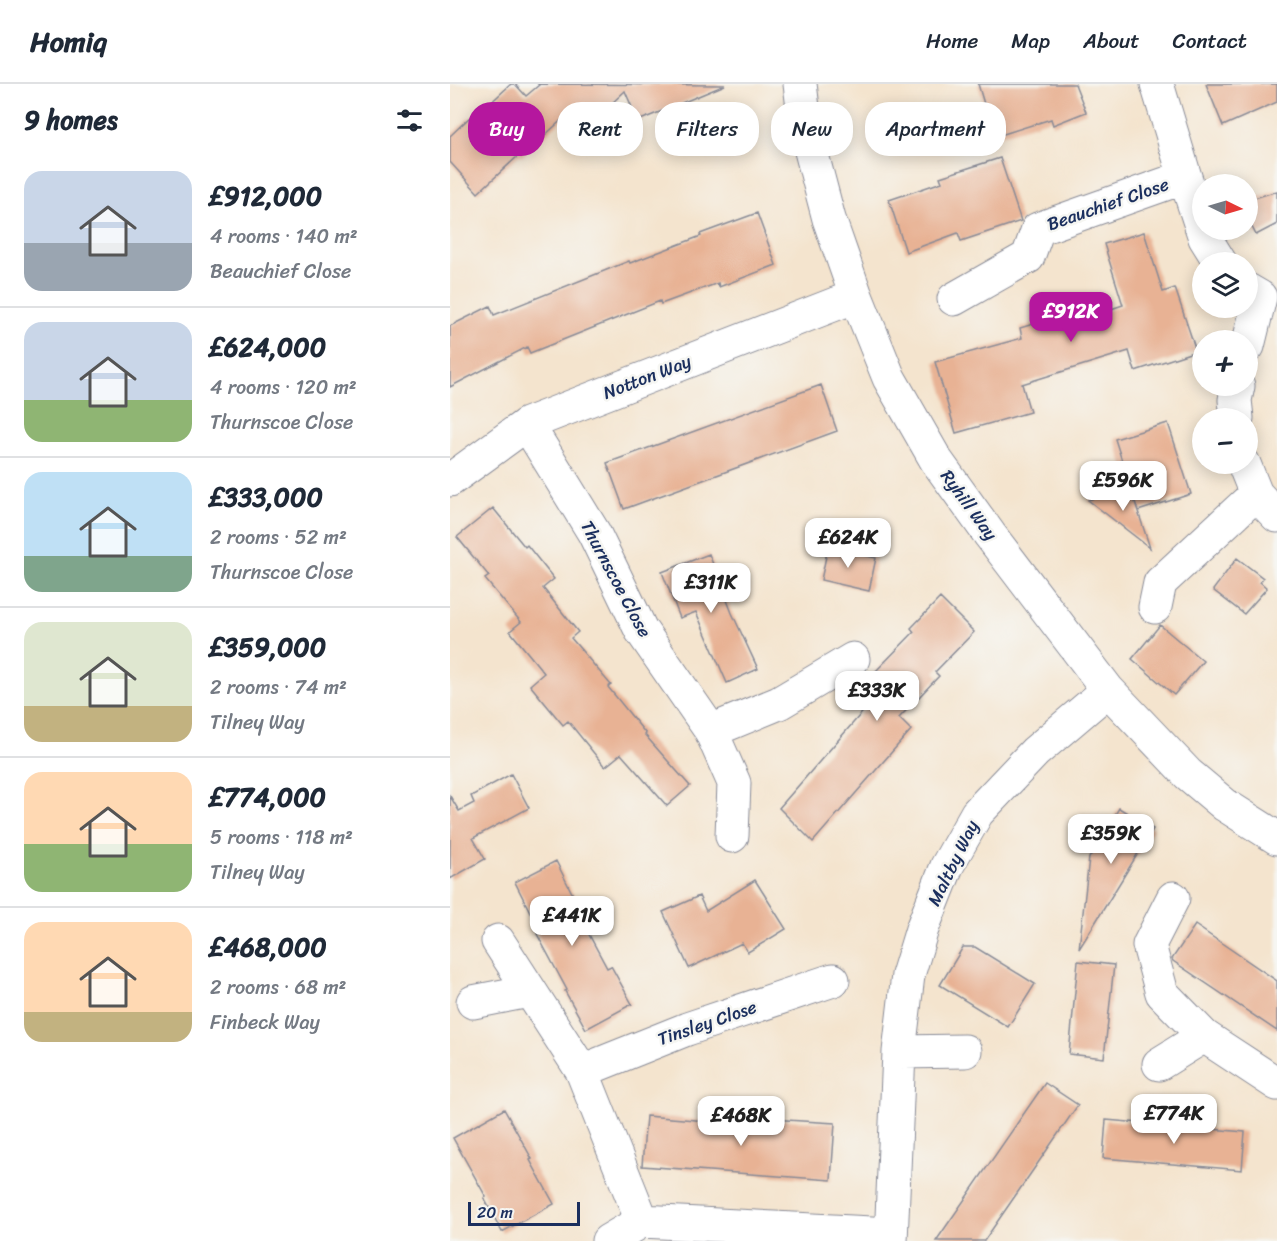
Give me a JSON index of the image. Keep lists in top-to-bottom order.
{
  "streets": {
    "street": [
      "Beauchief Close",
      "Notton Way",
      "Ryhill Way",
      "Thurnscoe Close",
      "Maltby Way",
      "Tinsley Close"
    ]
  },
  "crossings": [
    ["Notton Way", "Ryhill Way"],
    ["Notton Way", "Thurnscoe Close"],
    ["Ryhill Way", "Maltby Way"]
  ],
  "scale_bar": "20 m",
  "north": "right",
  "page": {
    "header": "Homiq",
    "nav": [
      "Home",
      "Map",
      "About",
      "Contact"
    ],
    "heading": "9 homes",
    "chip": [
      "Buy",
      "Rent",
      "Filters",
      "New",
      "Apartment"
    ],
    "list": [
      {
        "name": "£912,000",
        "note": "4 rooms · 140 m² · Beauchief Close"
      },
      {
        "name": "£624,000",
        "note": "4 rooms · 120 m² · Thurnscoe Close"
      },
      {
        "name": "£333,000",
        "note": "2 rooms · 52 m² · Thurnscoe Close"
      },
      {
        "name": "£359,000",
        "note": "2 rooms · 74 m² · Tilney Way"
      },
      {
        "name": "£774,000",
        "note": "5 rooms · 118 m² · Tilney Way"
      },
      {
        "name": "£468,000",
        "note": "2 rooms · 68 m² · Finbeck Way"
      }
    ],
    "map_buttons": ["+", "−"],
    "price": [
      "£912K",
      "£596K",
      "£624K",
      "£311K",
      "£333K",
      "£359K",
      "£441K",
      "£774K",
      "£468K"
    ],
    "scale": "20 m"
  }
}
